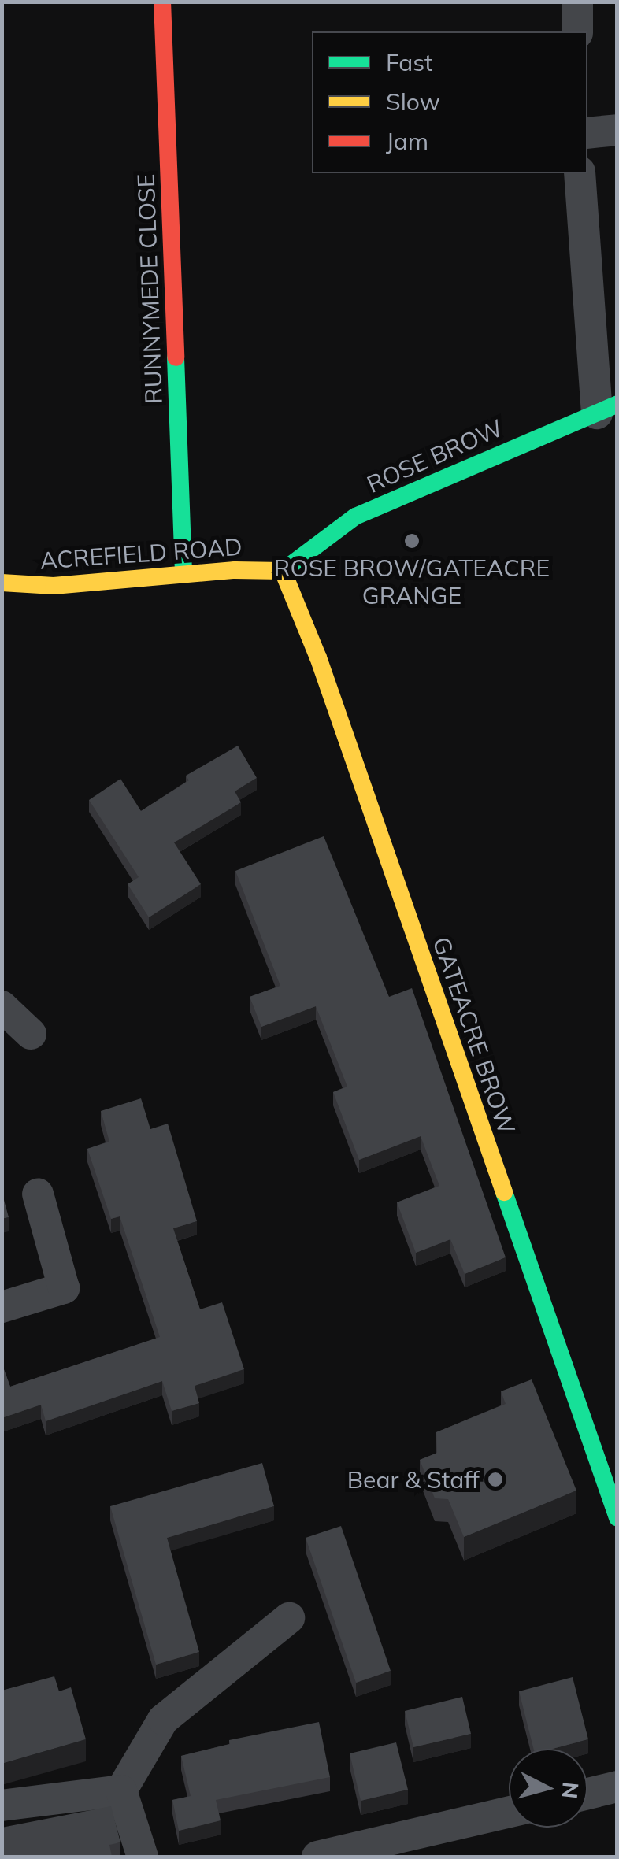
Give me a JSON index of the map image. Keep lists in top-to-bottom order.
{
  "streets": {
    "main road": [
      "RUNNYMEDE CLOSE",
      "ROSE BROW",
      "ACREFIELD ROAD",
      "GATEACRE BROW"
    ]
  },
  "crossings": [
    ["RUNNYMEDE CLOSE", "ACREFIELD ROAD"],
    ["ROSE BROW", "ACREFIELD ROAD"],
    ["ROSE BROW", "GATEACRE BROW"],
    ["ACREFIELD ROAD", "GATEACRE BROW"]
  ],
  "places": ["ROSE BROW/GATEACRE GRANGE", "Bear & Staff"],
  "legend": ["Fast", "Slow", "Jam"],
  "north": "right"
}
